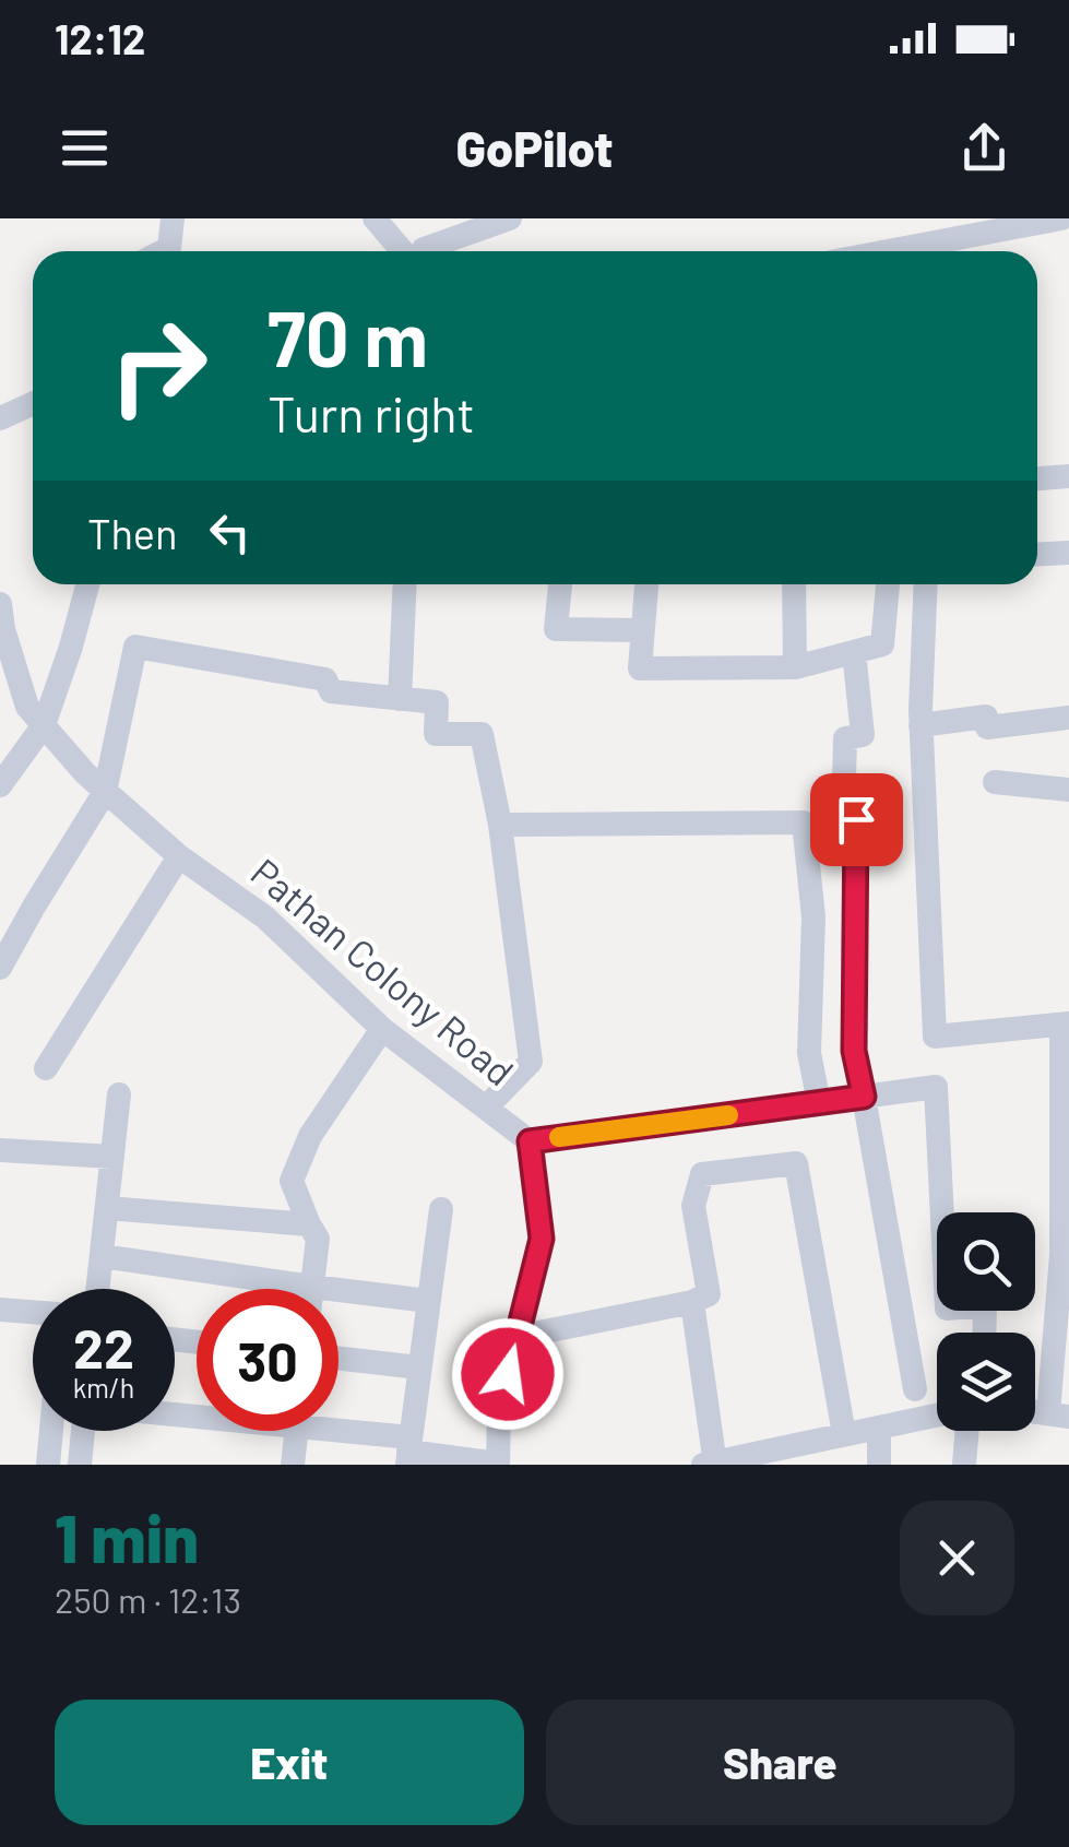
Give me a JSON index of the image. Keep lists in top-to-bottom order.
{
  "streets": {
    "street": ["Pathan Colony Road"]
  },
  "page": {
    "status": "12:12",
    "header": "GoPilot",
    "turn": ["70 m", "Turn right"],
    "then": "Then",
    "speed": "22 km/h",
    "limit": "30",
    "heading": ["1 min", "250 m · 12:13"],
    "buttons": ["Exit", "Share"]
  }
}
